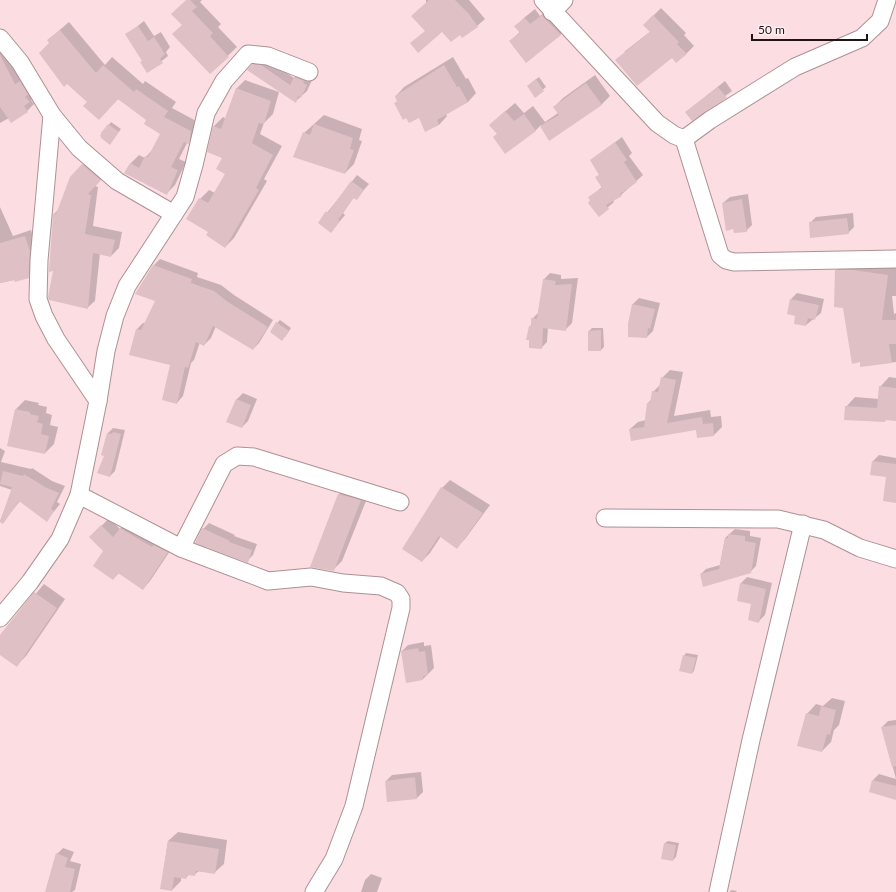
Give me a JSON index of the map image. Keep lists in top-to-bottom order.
{
  "scale_bar": "50 m"
}
